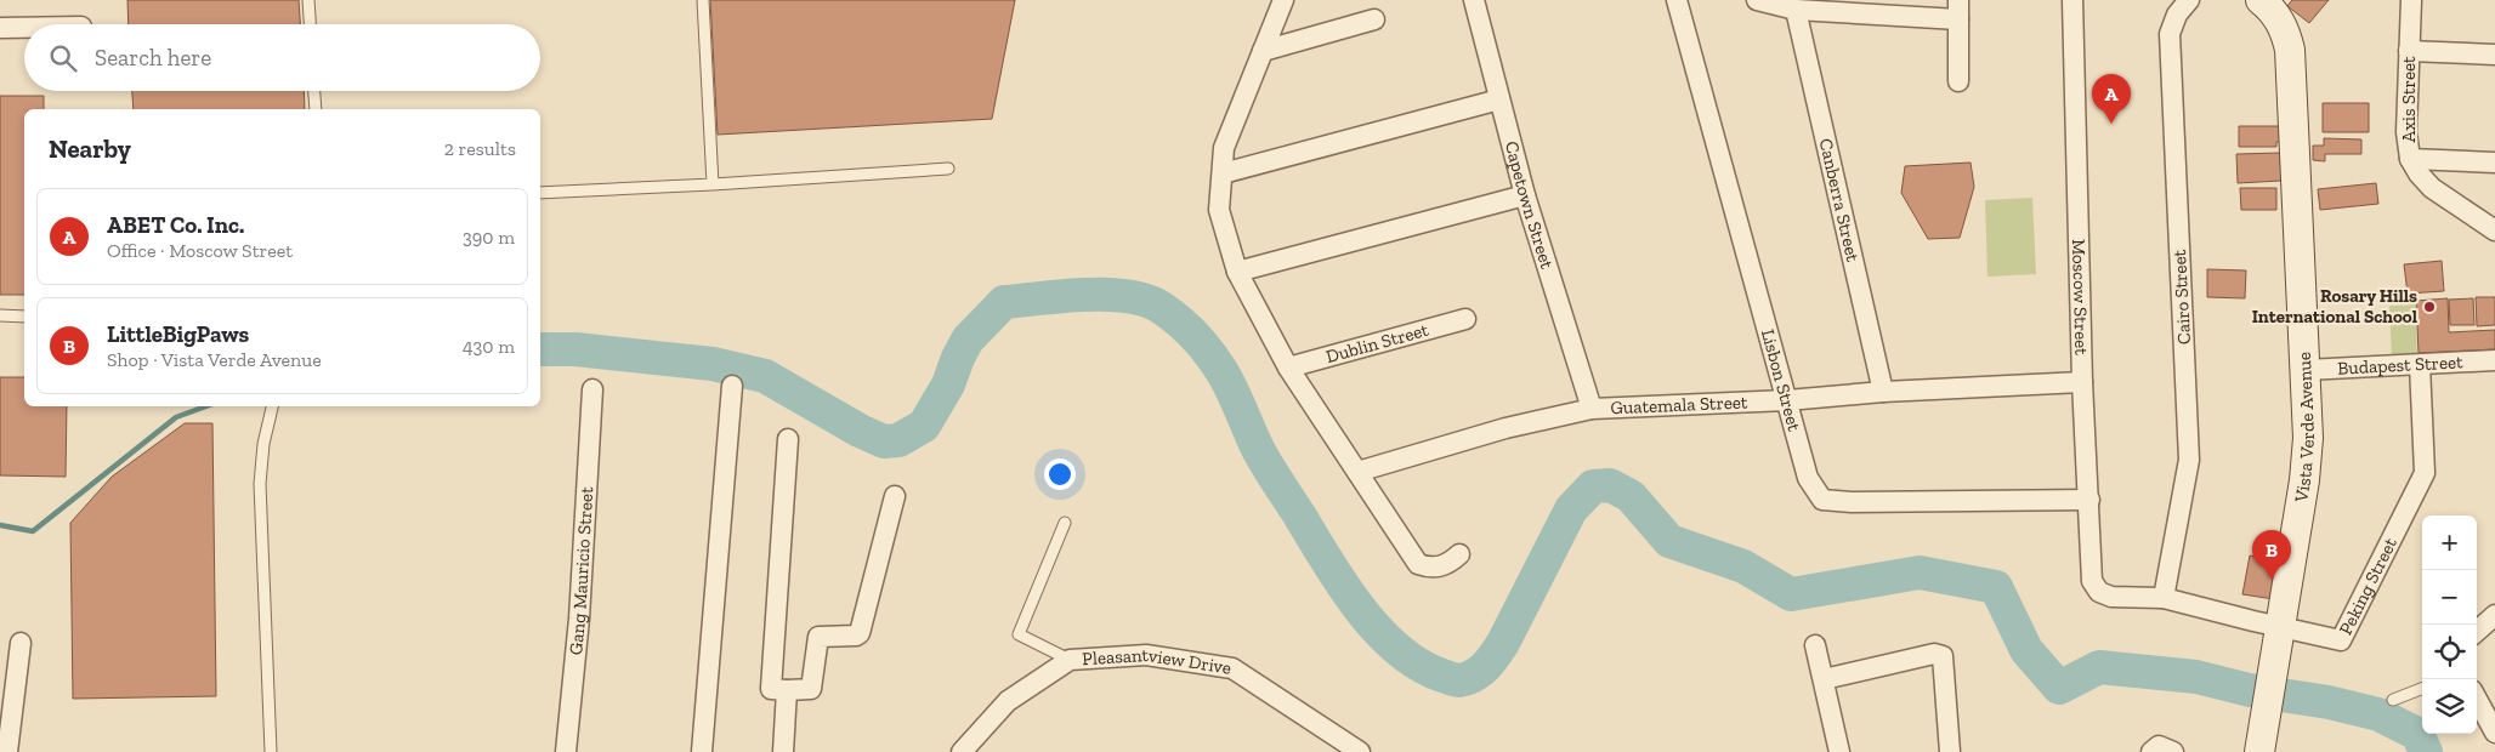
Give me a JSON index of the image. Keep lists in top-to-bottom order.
{
  "streets": {
    "street": [
      "Axis Street",
      "Canberra Street",
      "Capetown Street",
      "Moscow Street",
      "Cairo Street",
      "Dublin Street",
      "Budapest Street",
      "Lisbon Street",
      "Guatemala Street",
      "Vista Verde Avenue",
      "Gang Mauricio Street",
      "Peking Street",
      "Pleasantview Drive"
    ]
  },
  "crossings": [
    ["Canberra Street", "Guatemala Street"],
    ["Capetown Street", "Guatemala Street"],
    ["Moscow Street", "Lisbon Street"],
    ["Moscow Street", "Guatemala Street"],
    ["Moscow Street", "Peking Street"],
    ["Cairo Street", "Peking Street"],
    ["Budapest Street", "Vista Verde Avenue"],
    ["Budapest Street", "Peking Street"],
    ["Lisbon Street", "Guatemala Street"],
    ["Vista Verde Avenue", "Peking Street"]
  ],
  "places": ["Rosary Hills International School"],
  "page": {
    "search": "Search here",
    "pins": ["A", "B"],
    "heading": ["Nearby", "2 results"],
    "list": [
      {
        "mark": "A",
        "name": "ABET Co. Inc.",
        "note": "Office · Moscow Street",
        "value": "390 m"
      },
      {
        "mark": "B",
        "name": "LittleBigPaws",
        "note": "Shop · Vista Verde Avenue",
        "value": "430 m"
      }
    ],
    "map_buttons": ["+", "−"]
  }
}
